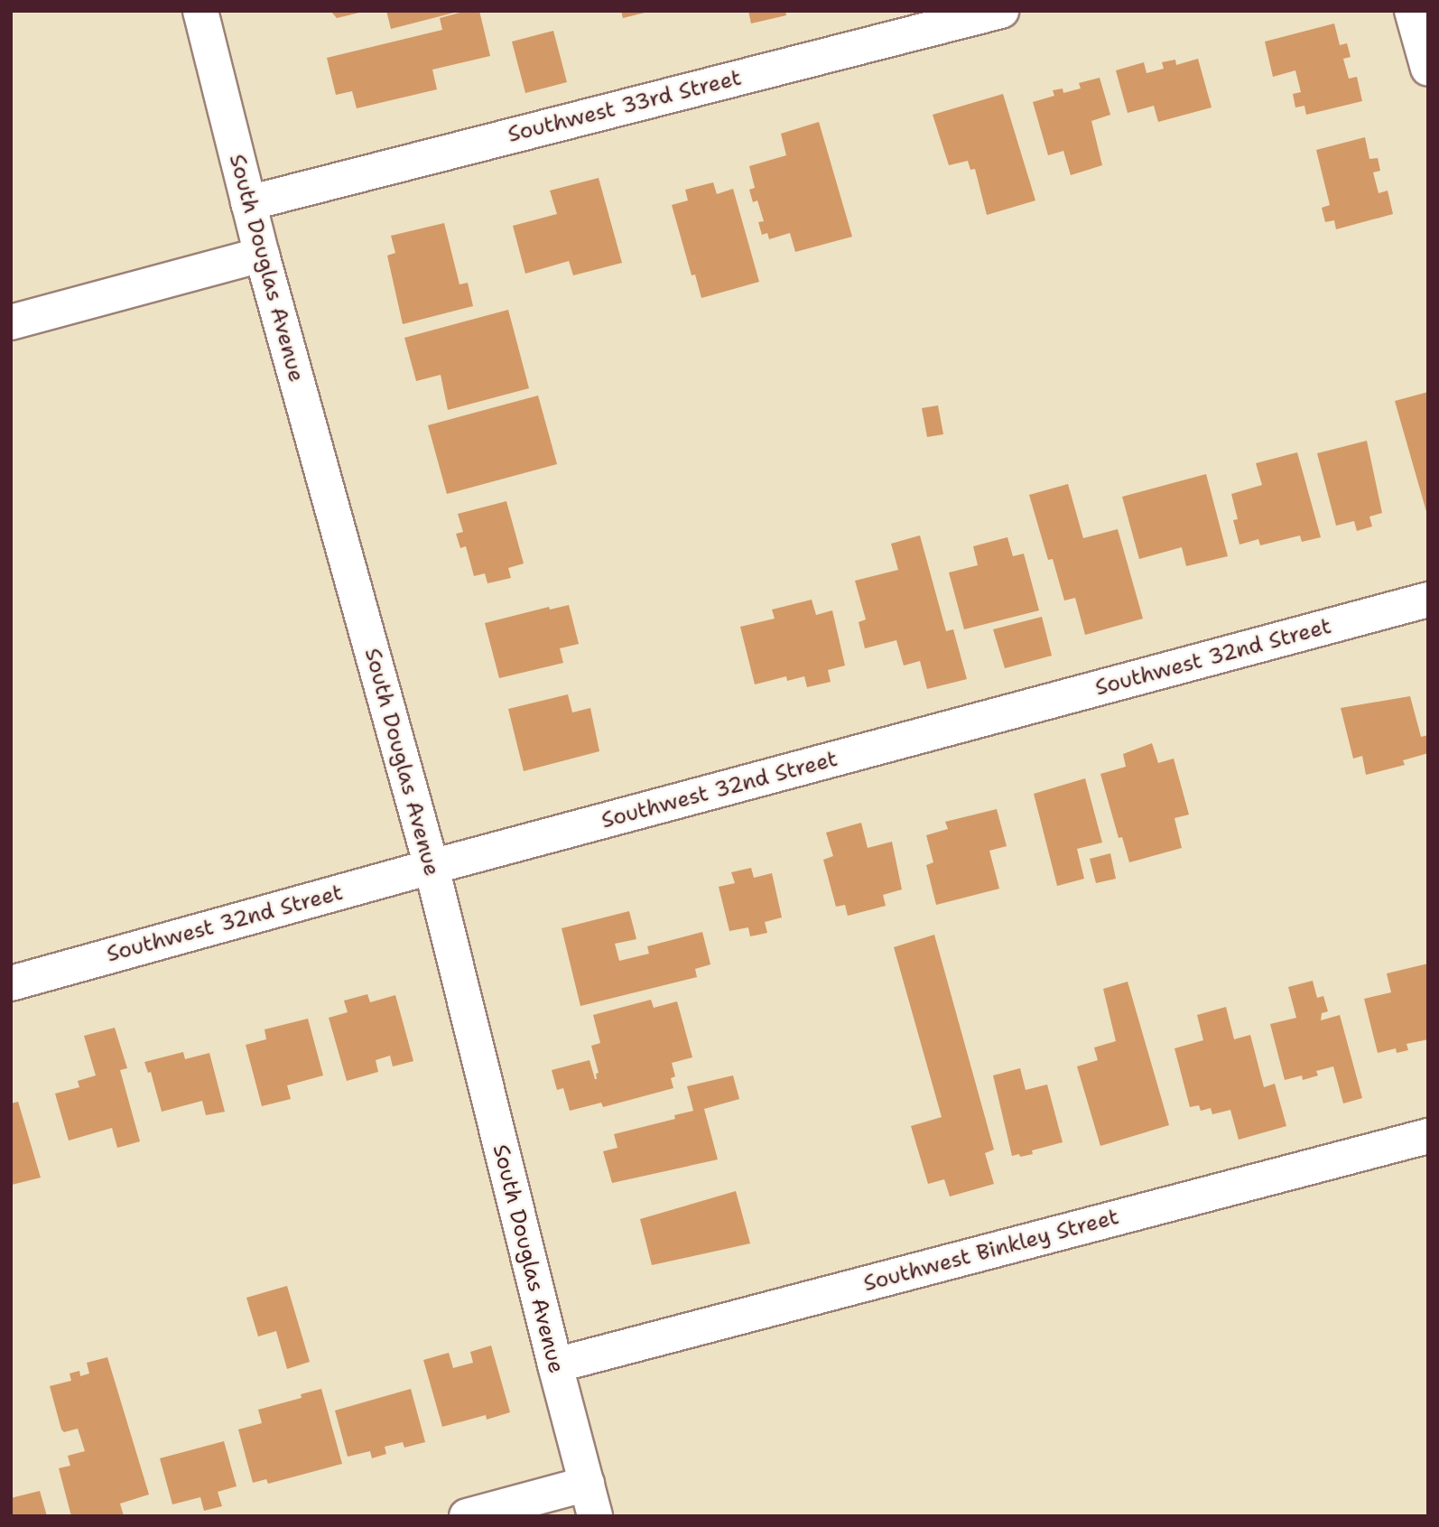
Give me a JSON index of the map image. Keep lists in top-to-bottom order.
{
  "streets": {
    "street": [
      "Southwest 33rd Street",
      "South Douglas Avenue",
      "Southwest 32nd Street",
      "Southwest Binkley Street"
    ]
  },
  "crossings": [
    ["Southwest 33rd Street", "South Douglas Avenue"],
    ["South Douglas Avenue", "Southwest 32nd Street"],
    ["South Douglas Avenue", "Southwest Binkley Street"]
  ]
}
